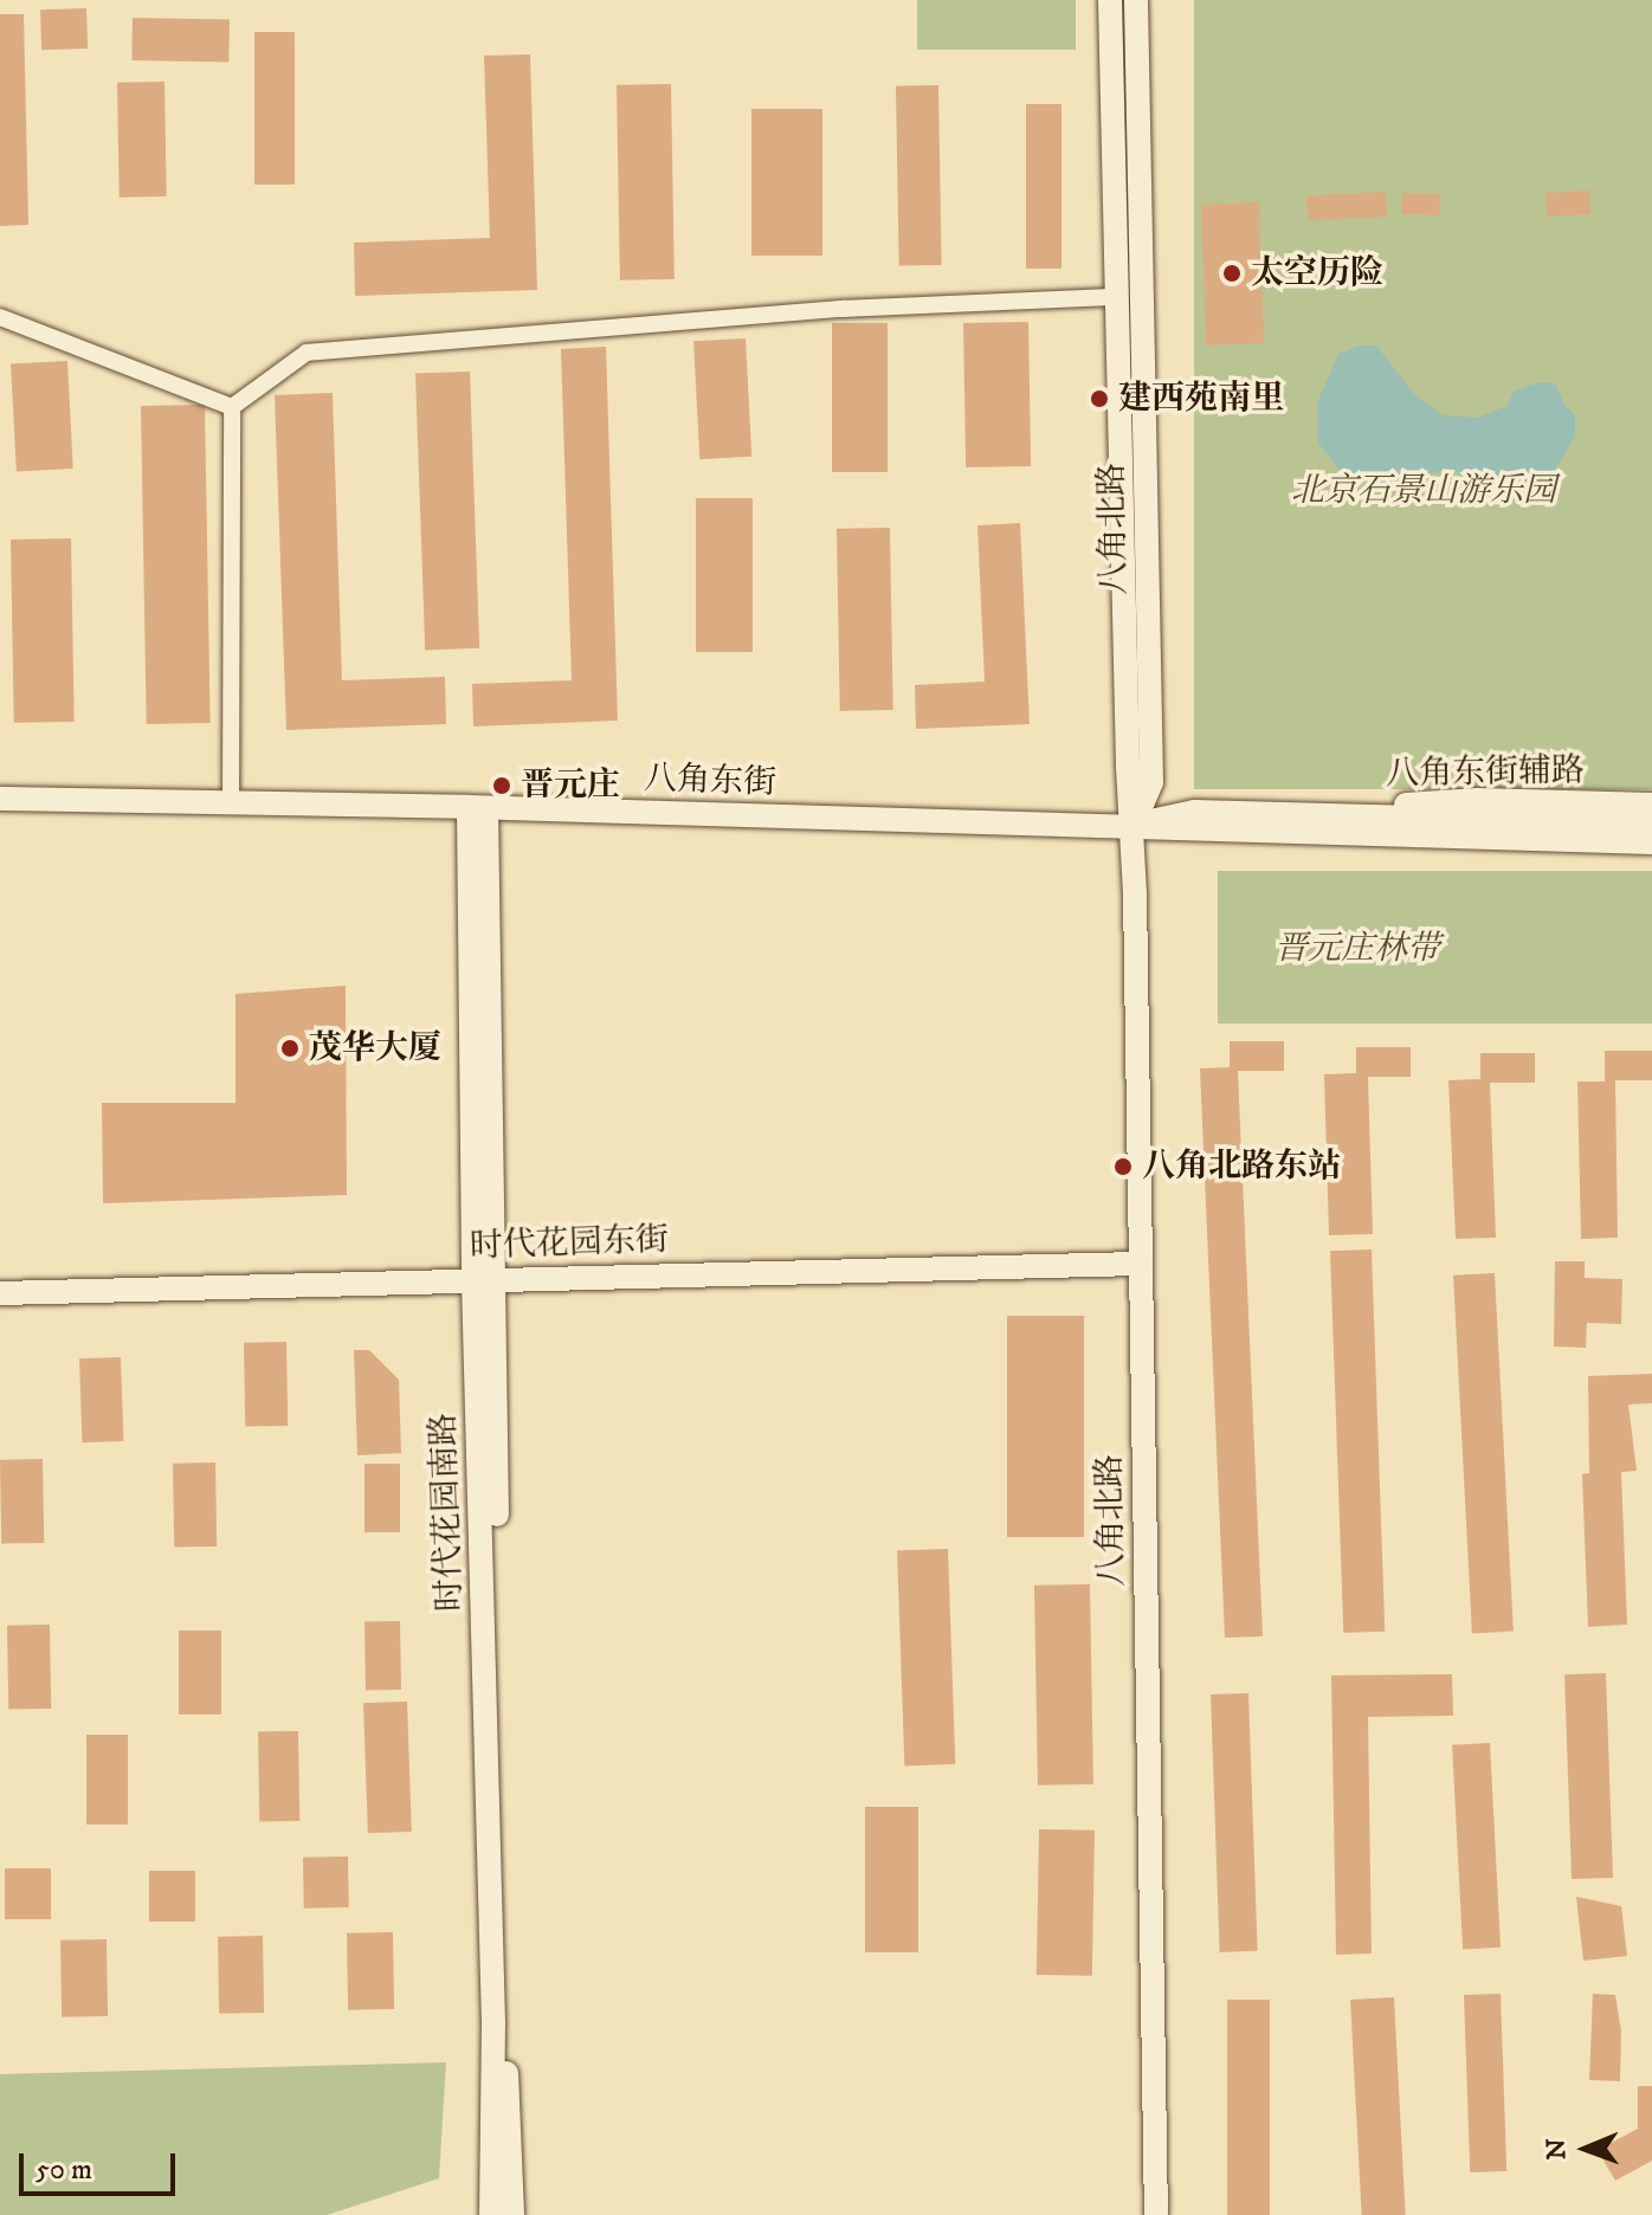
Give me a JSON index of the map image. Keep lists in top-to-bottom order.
{
  "streets": {
    "street": [
      "八角北路",
      "八角东街辅路",
      "八角东街",
      "时代花园东街",
      "时代花园南路"
    ]
  },
  "crossings": [
    ["八角北路", "八角东街"],
    ["八角北路", "时代花园东街"],
    ["八角东街辅路", "八角东街"],
    ["八角东街", "时代花园南路"],
    ["时代花园东街", "时代花园南路"]
  ],
  "parks": ["北京石景山游乐园", "晋元庄林带"],
  "places": [
    "太空历险",
    "建西苑南里",
    "晋元庄",
    "茂华大厦",
    "八角北路东站"
  ],
  "scale_bar": "50 m",
  "north": "left"
}
